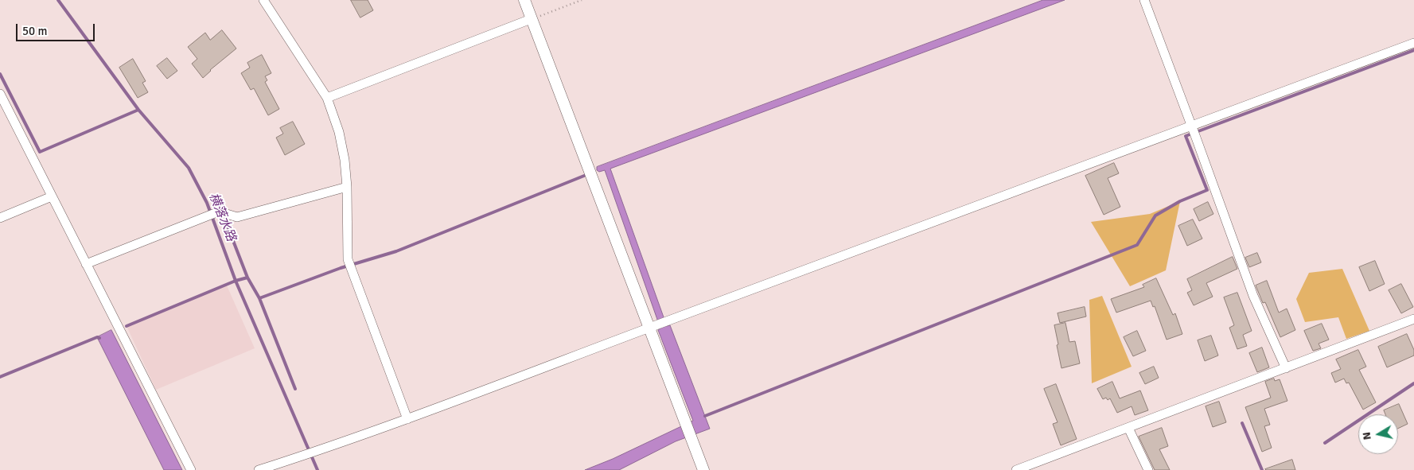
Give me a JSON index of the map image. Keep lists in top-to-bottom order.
{
  "water": ["横落水路"],
  "scale_bar": "50 m",
  "north": "left"
}
